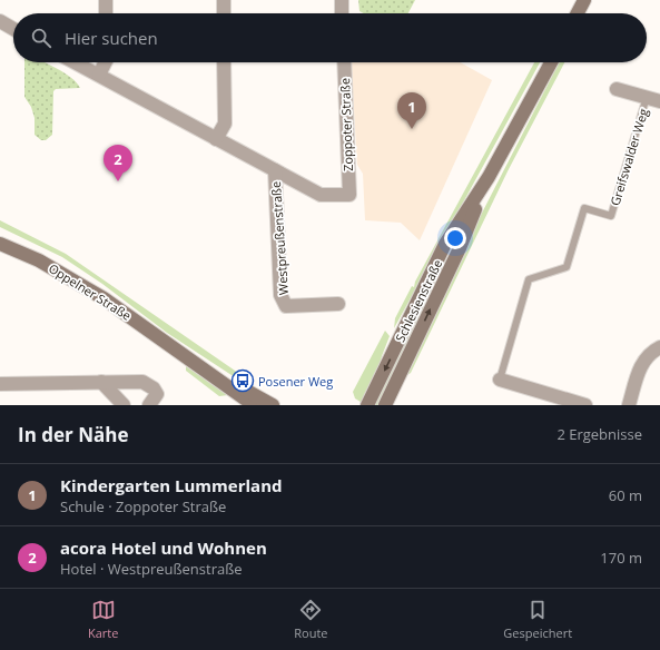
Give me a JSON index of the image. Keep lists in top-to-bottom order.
{
  "streets": {
    "street": [
      "Zoppoter Straße",
      "Greifswalder Weg",
      "Westpreußenstraße",
      "Oppelner Straße",
      "Schlesienstraße"
    ]
  },
  "crossings": [
    ["Zoppoter Straße", "Westpreußenstraße"]
  ],
  "places": {
    "bus stop": ["Posener Weg"]
  },
  "page": {
    "search": "Hier suchen",
    "pins": ["1", "2"],
    "heading": ["In der Nähe", "2 Ergebnisse"],
    "list": [
      {
        "mark": "1",
        "name": "Kindergarten Lummerland",
        "note": "Schule · Zoppoter Straße",
        "value": "60 m"
      },
      {
        "mark": "2",
        "name": "acora Hotel und Wohnen",
        "note": "Hotel · Westpreußenstraße",
        "value": "170 m"
      }
    ],
    "nav": ["Karte", "Route", "Gespeichert"]
  }
}
